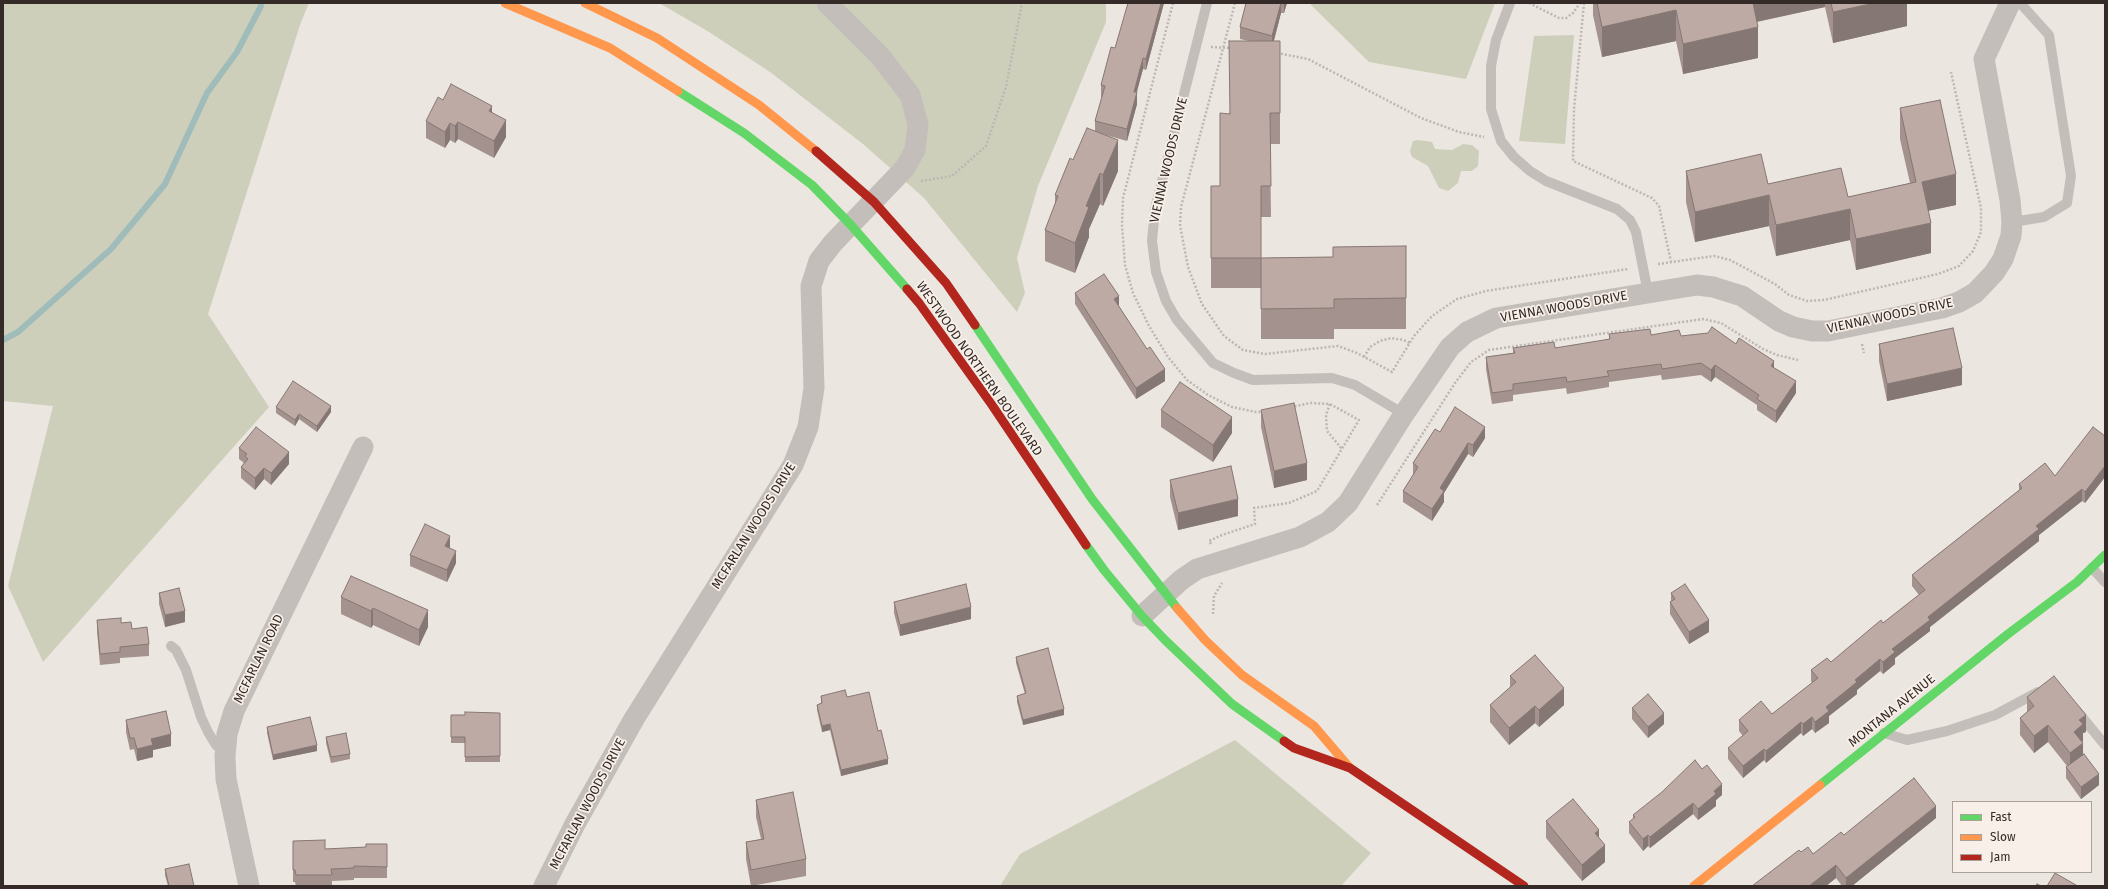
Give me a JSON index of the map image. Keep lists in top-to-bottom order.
{
  "streets": {
    "main road": ["WESTWOOD NORTHERN BOULEVARD", "MONTANA AVENUE"],
    "street": ["VIENNA WOODS DRIVE", "MCFARLAN WOODS DRIVE", "MCFARLAN ROAD"]
  },
  "crossings": [
    ["VIENNA WOODS DRIVE", "WESTWOOD NORTHERN BOULEVARD"],
    ["WESTWOOD NORTHERN BOULEVARD", "MCFARLAN WOODS DRIVE"]
  ],
  "legend": ["Fast", "Slow", "Jam"]
}
